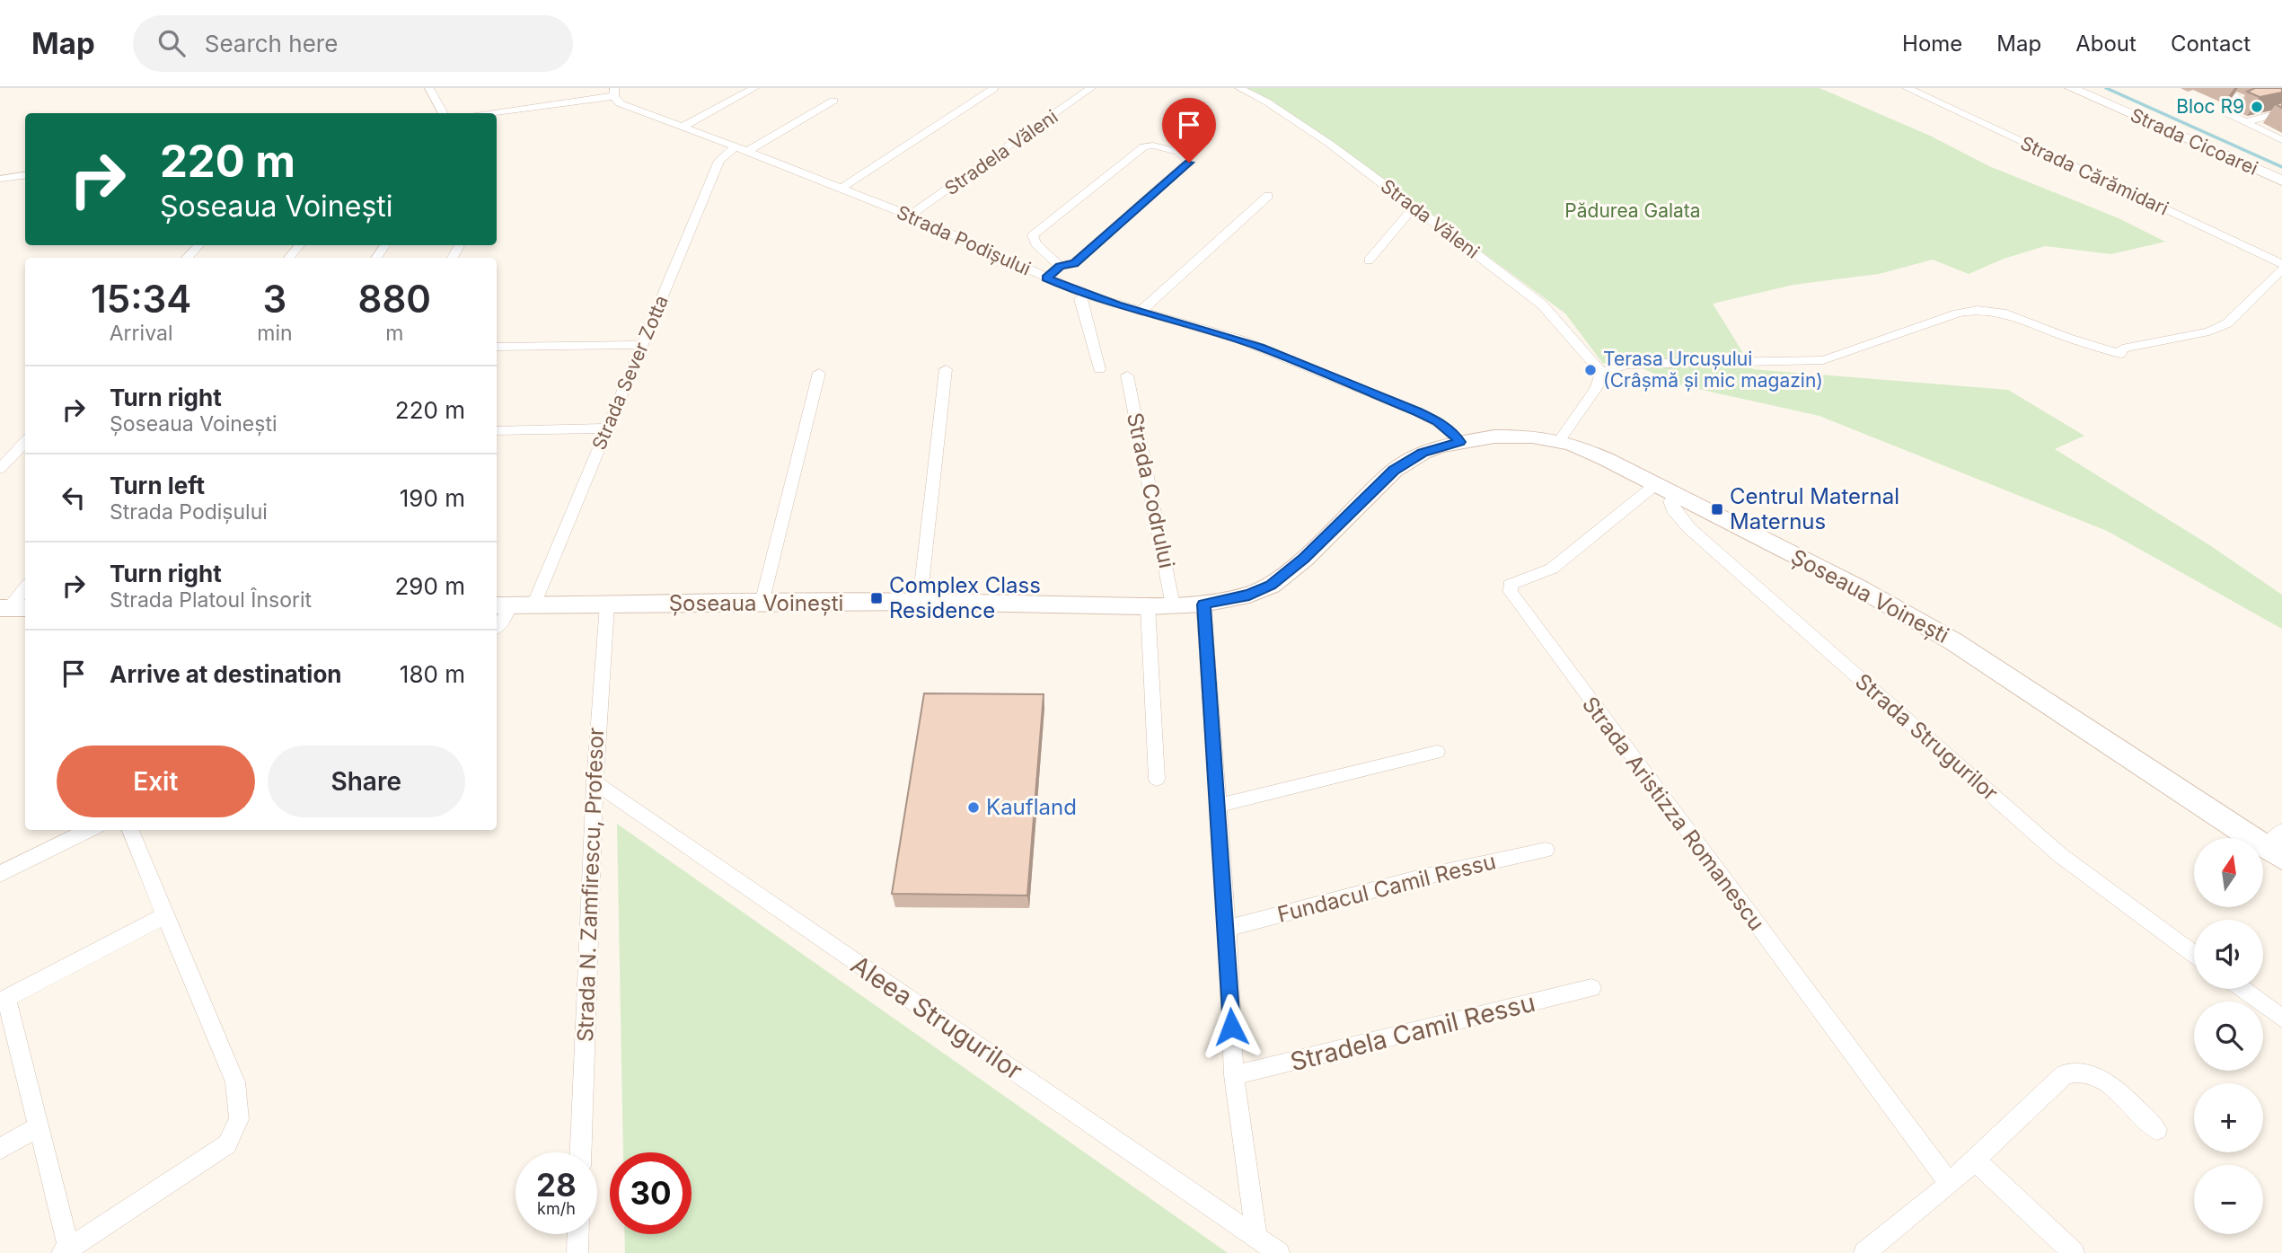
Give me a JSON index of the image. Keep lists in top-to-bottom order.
{
  "streets": {
    "main road": ["Șoseaua Voinești"],
    "street": [
      "Strada Cicoarei",
      "Stradela Văleni",
      "Strada Cărămidari",
      "Strada Văleni",
      "Strada Podișului",
      "Strada Sever Zotta",
      "Strada Codrului",
      "Strada Strugurilor",
      "Strada Aristizza Romanescu",
      "Strada N. Zamfirescu, Profesor",
      "Fundacul Camil Ressu",
      "Aleea Strugurilor",
      "Stradela Camil Ressu"
    ]
  },
  "crossings": [
    ["Stradela Văleni", "Strada Podișului"],
    ["Strada Podișului", "Strada Sever Zotta"],
    ["Strada Podișului", "Șoseaua Voinești"],
    ["Strada Sever Zotta", "Șoseaua Voinești"],
    ["Strada Codrului", "Șoseaua Voinești"],
    ["Șoseaua Voinești", "Strada Strugurilor"],
    ["Șoseaua Voinești", "Strada Aristizza Romanescu"],
    ["Șoseaua Voinești", "Strada N. Zamfirescu, Profesor"],
    ["Strada Strugurilor", "Strada Aristizza Romanescu"],
    ["Strada N. Zamfirescu, Profesor", "Aleea Strugurilor"]
  ],
  "parks": ["Pădurea Galata"],
  "places": {
    "other": ["Bloc R9", "Terasa Urcușului (Crâșmă și mic magazin)", "Kaufland"],
    "transit": ["Centrul Maternal Maternus", "Complex Class Residence"]
  },
  "north": "top",
  "page": {
    "header": "Map",
    "search": "Search here",
    "nav": [
      "Home",
      "Map",
      "About",
      "Contact"
    ],
    "turn": ["220 m", "Șoseaua Voinești"],
    "eta": [
      "15:34",
      "Arrival",
      "3",
      "min",
      "880",
      "m"
    ],
    "list": [
      {
        "name": "Turn right",
        "note": "Șoseaua Voinești",
        "value": "220 m"
      },
      {
        "name": "Turn left",
        "note": "Strada Podișului",
        "value": "190 m"
      },
      {
        "name": "Turn right",
        "note": "Strada Platoul Însorit",
        "value": "290 m"
      },
      {
        "name": "Arrive at destination",
        "value": "180 m"
      }
    ],
    "buttons": ["Exit", "Share"],
    "map_buttons": ["+", "−"],
    "speed": "28 km/h",
    "limit": "30"
  }
}
